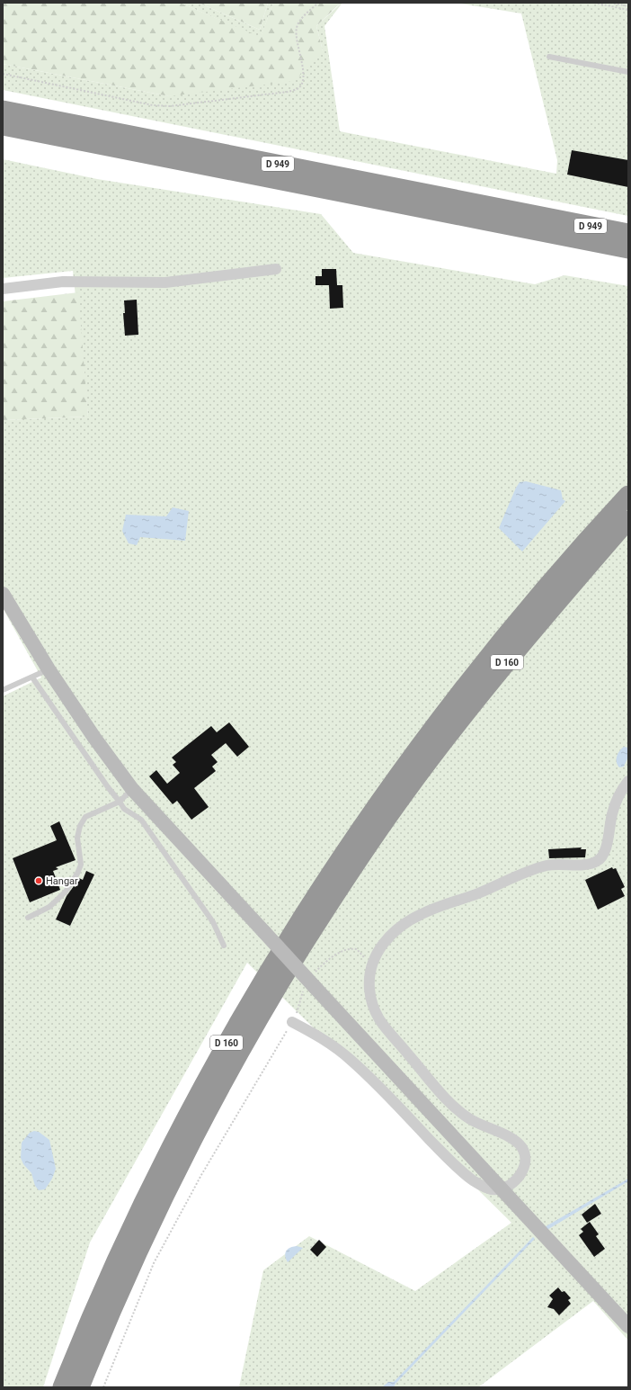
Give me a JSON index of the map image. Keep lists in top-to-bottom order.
{
  "streets": {
    "highway": ["D 949", "D 160"]
  },
  "places": ["Hangar"]
}
